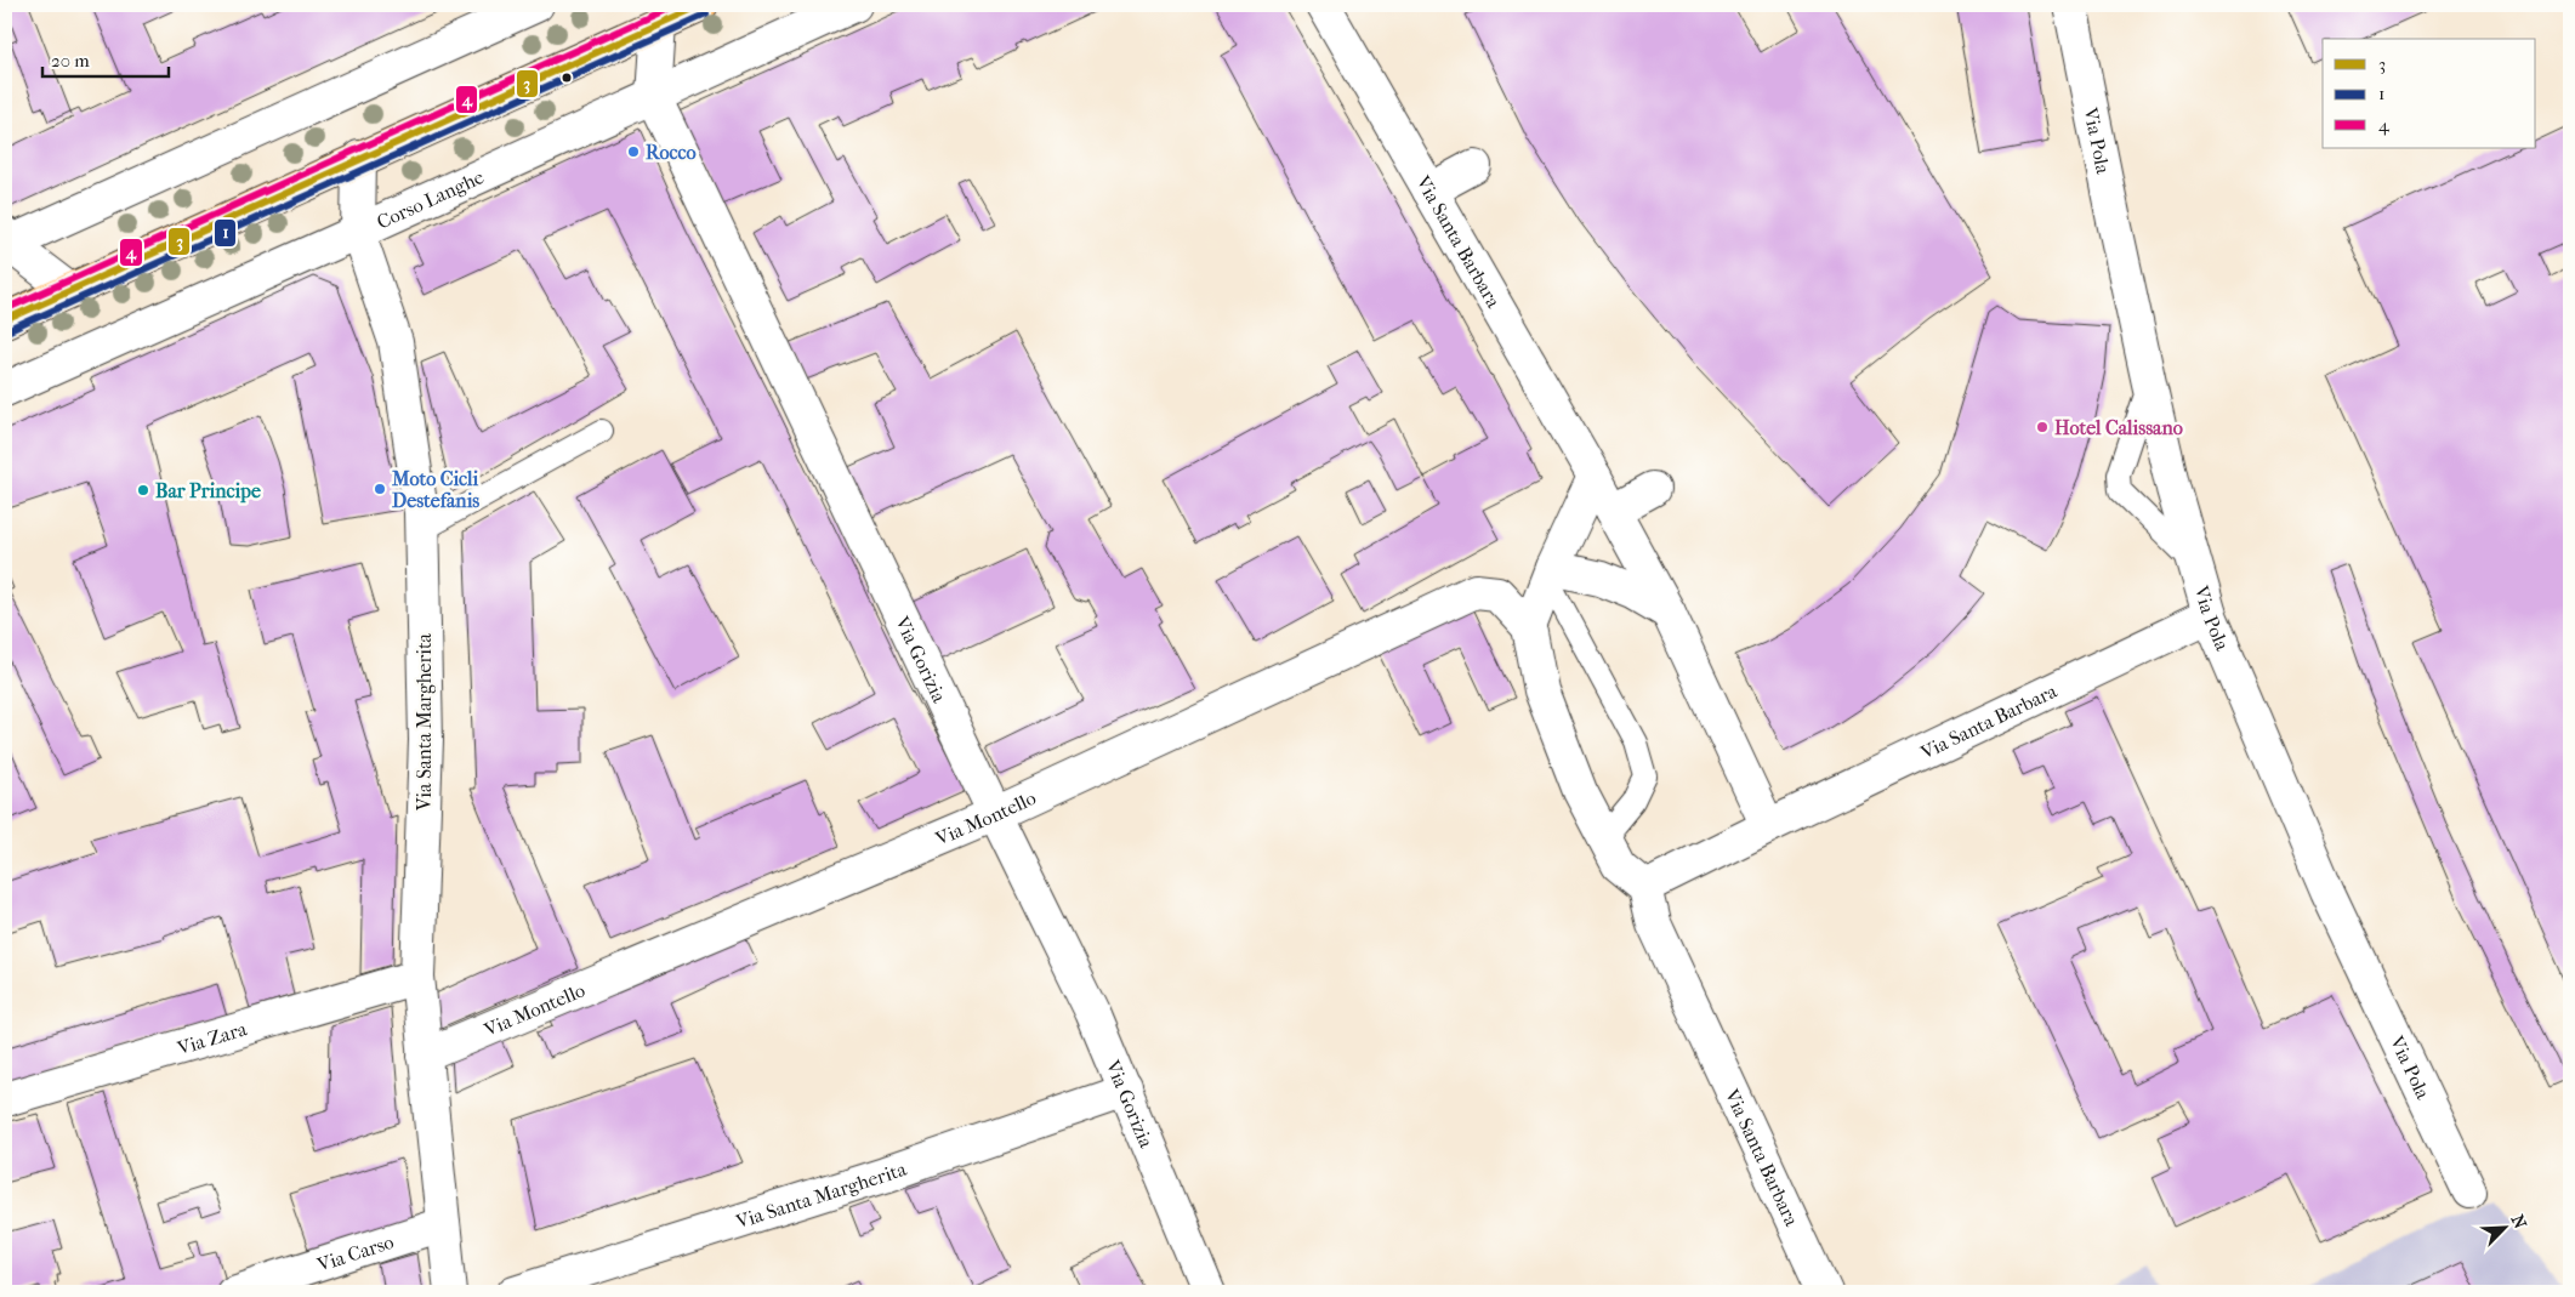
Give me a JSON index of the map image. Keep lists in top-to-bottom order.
{
  "streets": {
    "street": [
      "Via Pola",
      "Corso Langhe",
      "Via Santa Barbara",
      "Via Gorizia",
      "Via Santa Margherita",
      "Via Montello",
      "Via Zara",
      "Via Carso"
    ]
  },
  "crossings": [
    ["Via Pola", "Via Santa Barbara"],
    ["Corso Langhe", "Via Gorizia"],
    ["Corso Langhe", "Via Santa Margherita"],
    ["Via Gorizia", "Via Santa Margherita"],
    ["Via Gorizia", "Via Montello"],
    ["Via Santa Margherita", "Via Montello"],
    ["Via Santa Margherita", "Via Zara"],
    ["Via Santa Margherita", "Via Carso"]
  ],
  "places": [
    "Rocco",
    "Hotel Calissano",
    "Moto Cicli Destefanis",
    "Bar Principe"
  ],
  "lines": ["transit line 3", "transit line 4", "transit line 1"],
  "legend": ["3", "1", "4"],
  "scale_bar": "20 m",
  "north": "top right"
}
